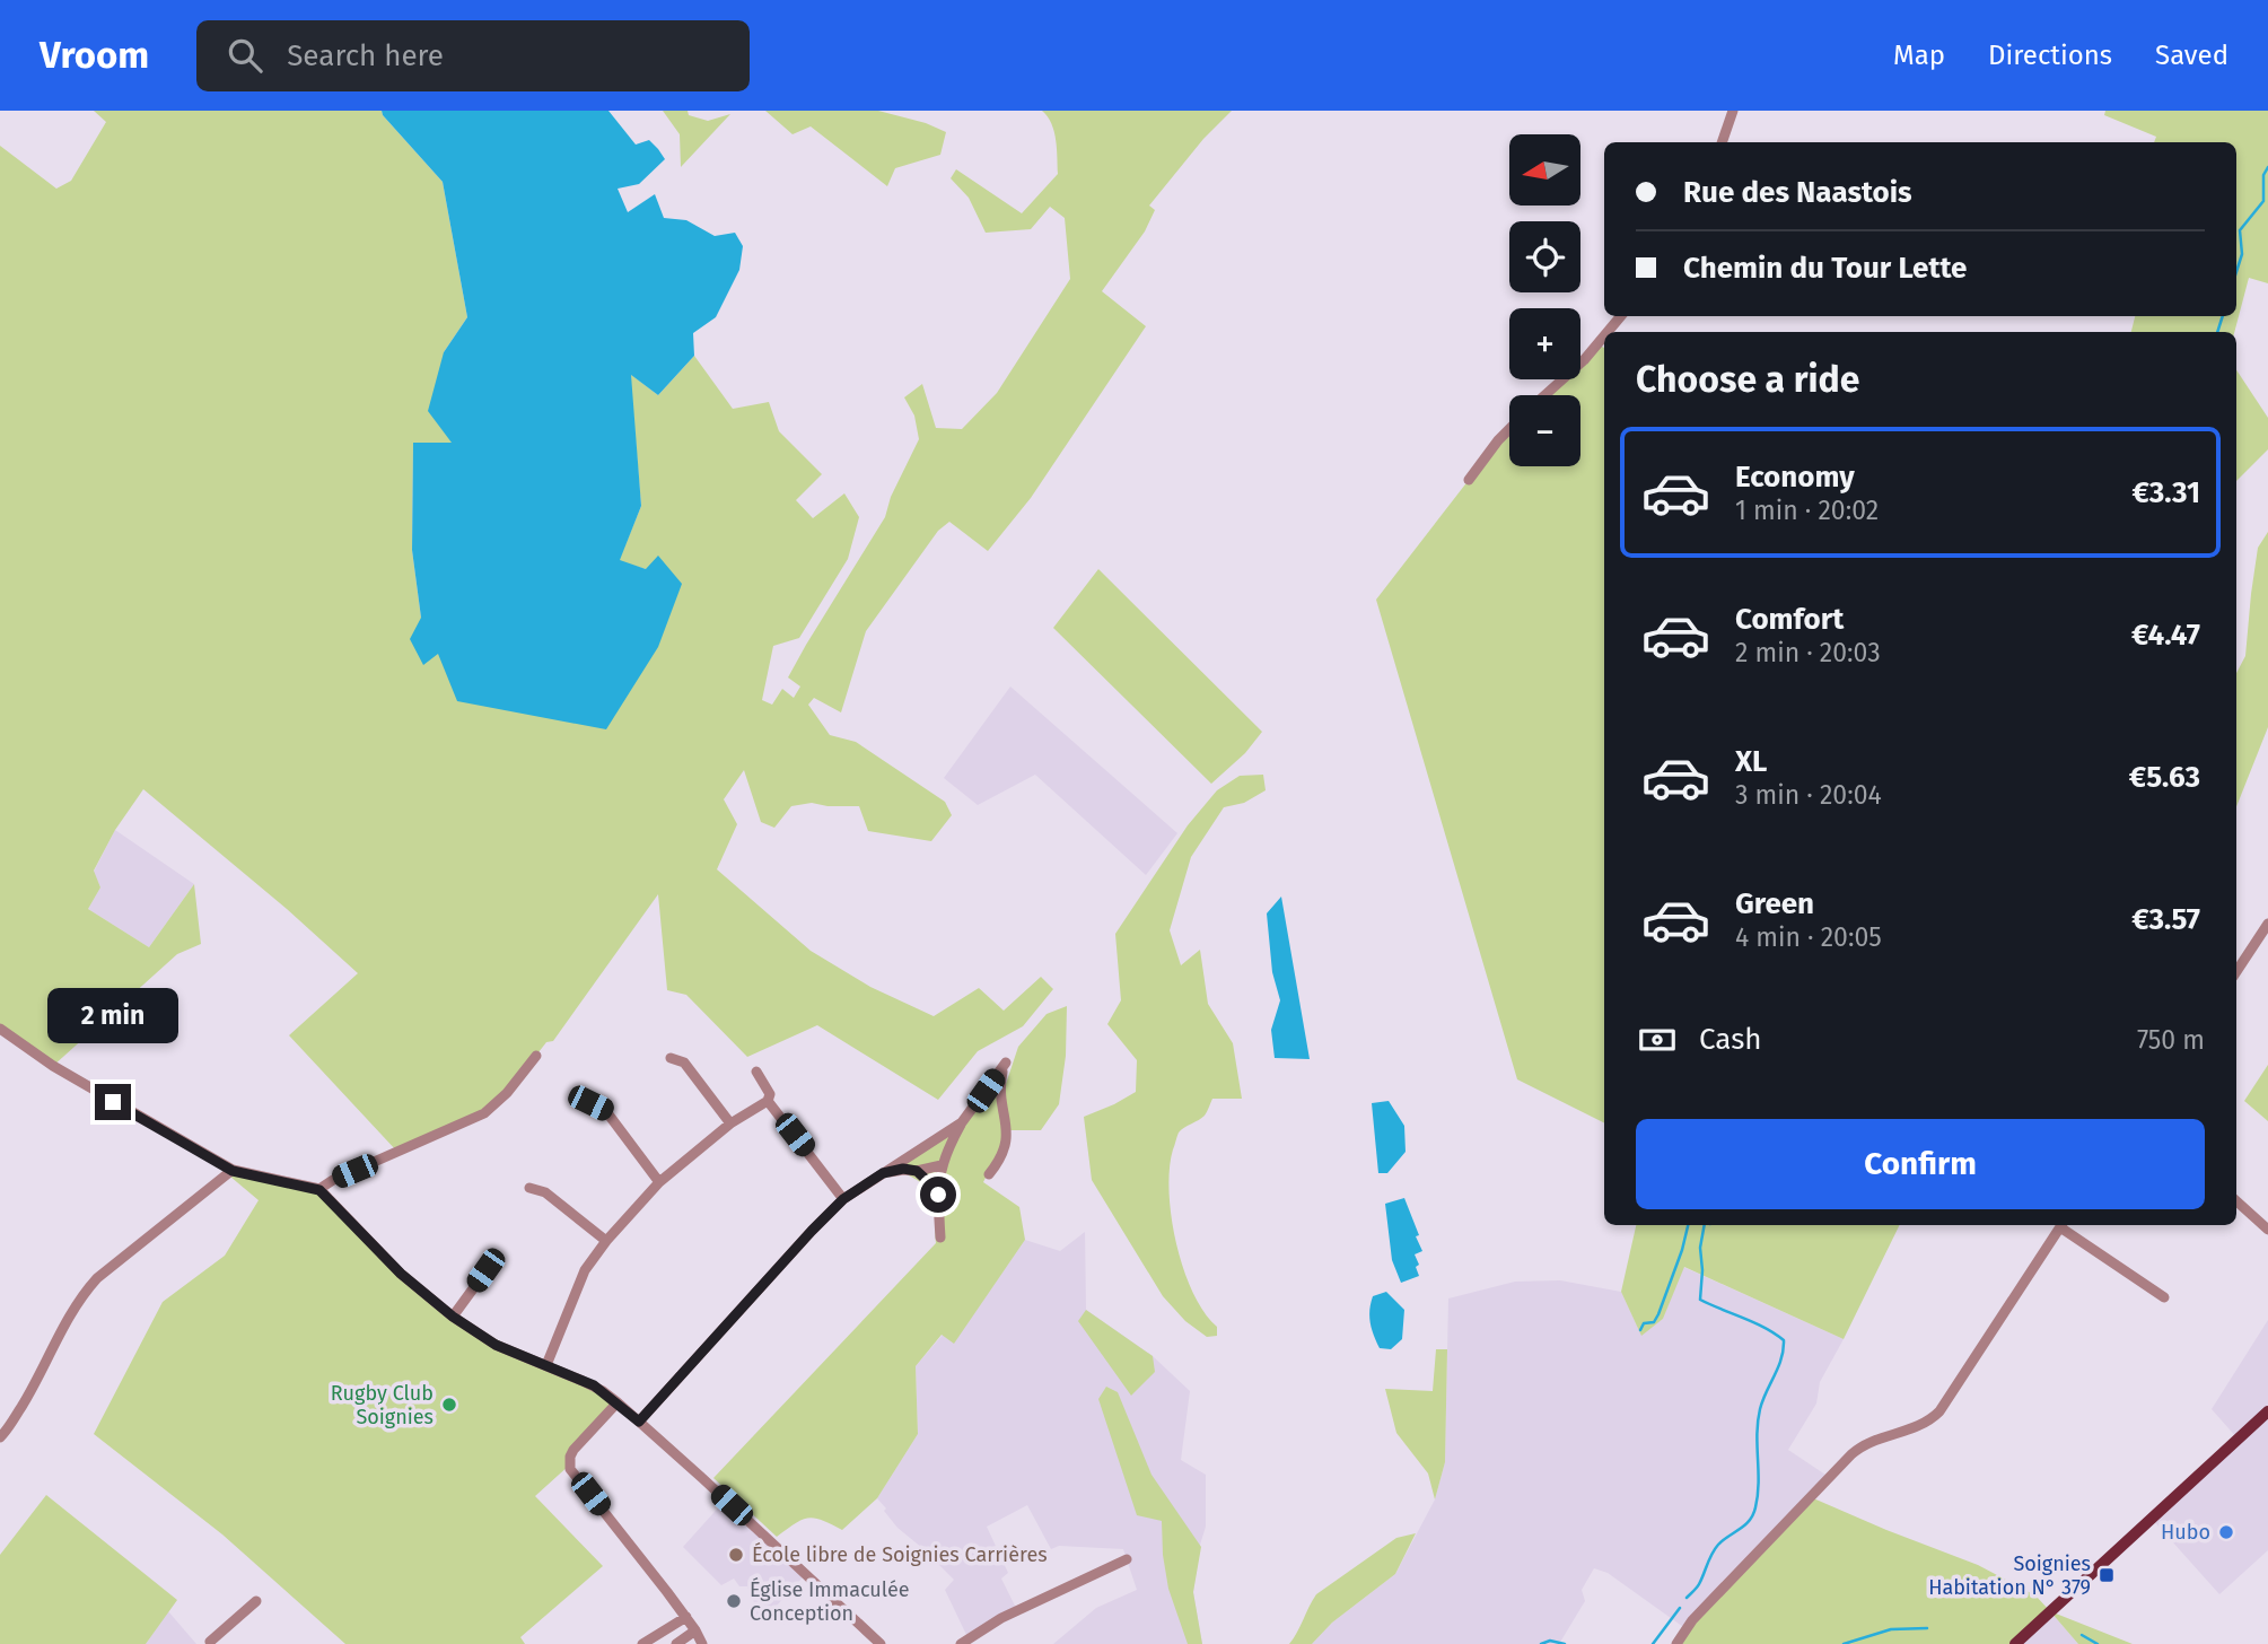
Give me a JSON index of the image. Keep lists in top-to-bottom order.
{
  "places": {
    "other": [
      "Rugby Club Soignies",
      "Hubo",
      "École libre de Soignies Carrières",
      "Église Immaculée Conception"
    ],
    "transit": ["Soignies Habitation N° 379"]
  },
  "north": "left",
  "page": {
    "header": "Vroom",
    "search": "Search here",
    "nav": ["Map", "Directions", "Saved"],
    "map_buttons": ["+", "−"],
    "banner": ["Rue des Naastois", "Chemin du Tour Lette"],
    "heading": "Choose a ride",
    "list": [
      {
        "name": "Economy",
        "note": "1 min · 20:02",
        "value": "€3.31"
      },
      {
        "name": "Comfort",
        "note": "2 min · 20:03",
        "value": "€4.47"
      },
      {
        "name": "XL",
        "note": "3 min · 20:04",
        "value": "€5.63"
      },
      {
        "name": "Green",
        "note": "4 min · 20:05",
        "value": "€3.57"
      }
    ],
    "bubble": "2 min",
    "pay": ["Cash", "750 m"],
    "buttons": "Confirm"
  }
}
